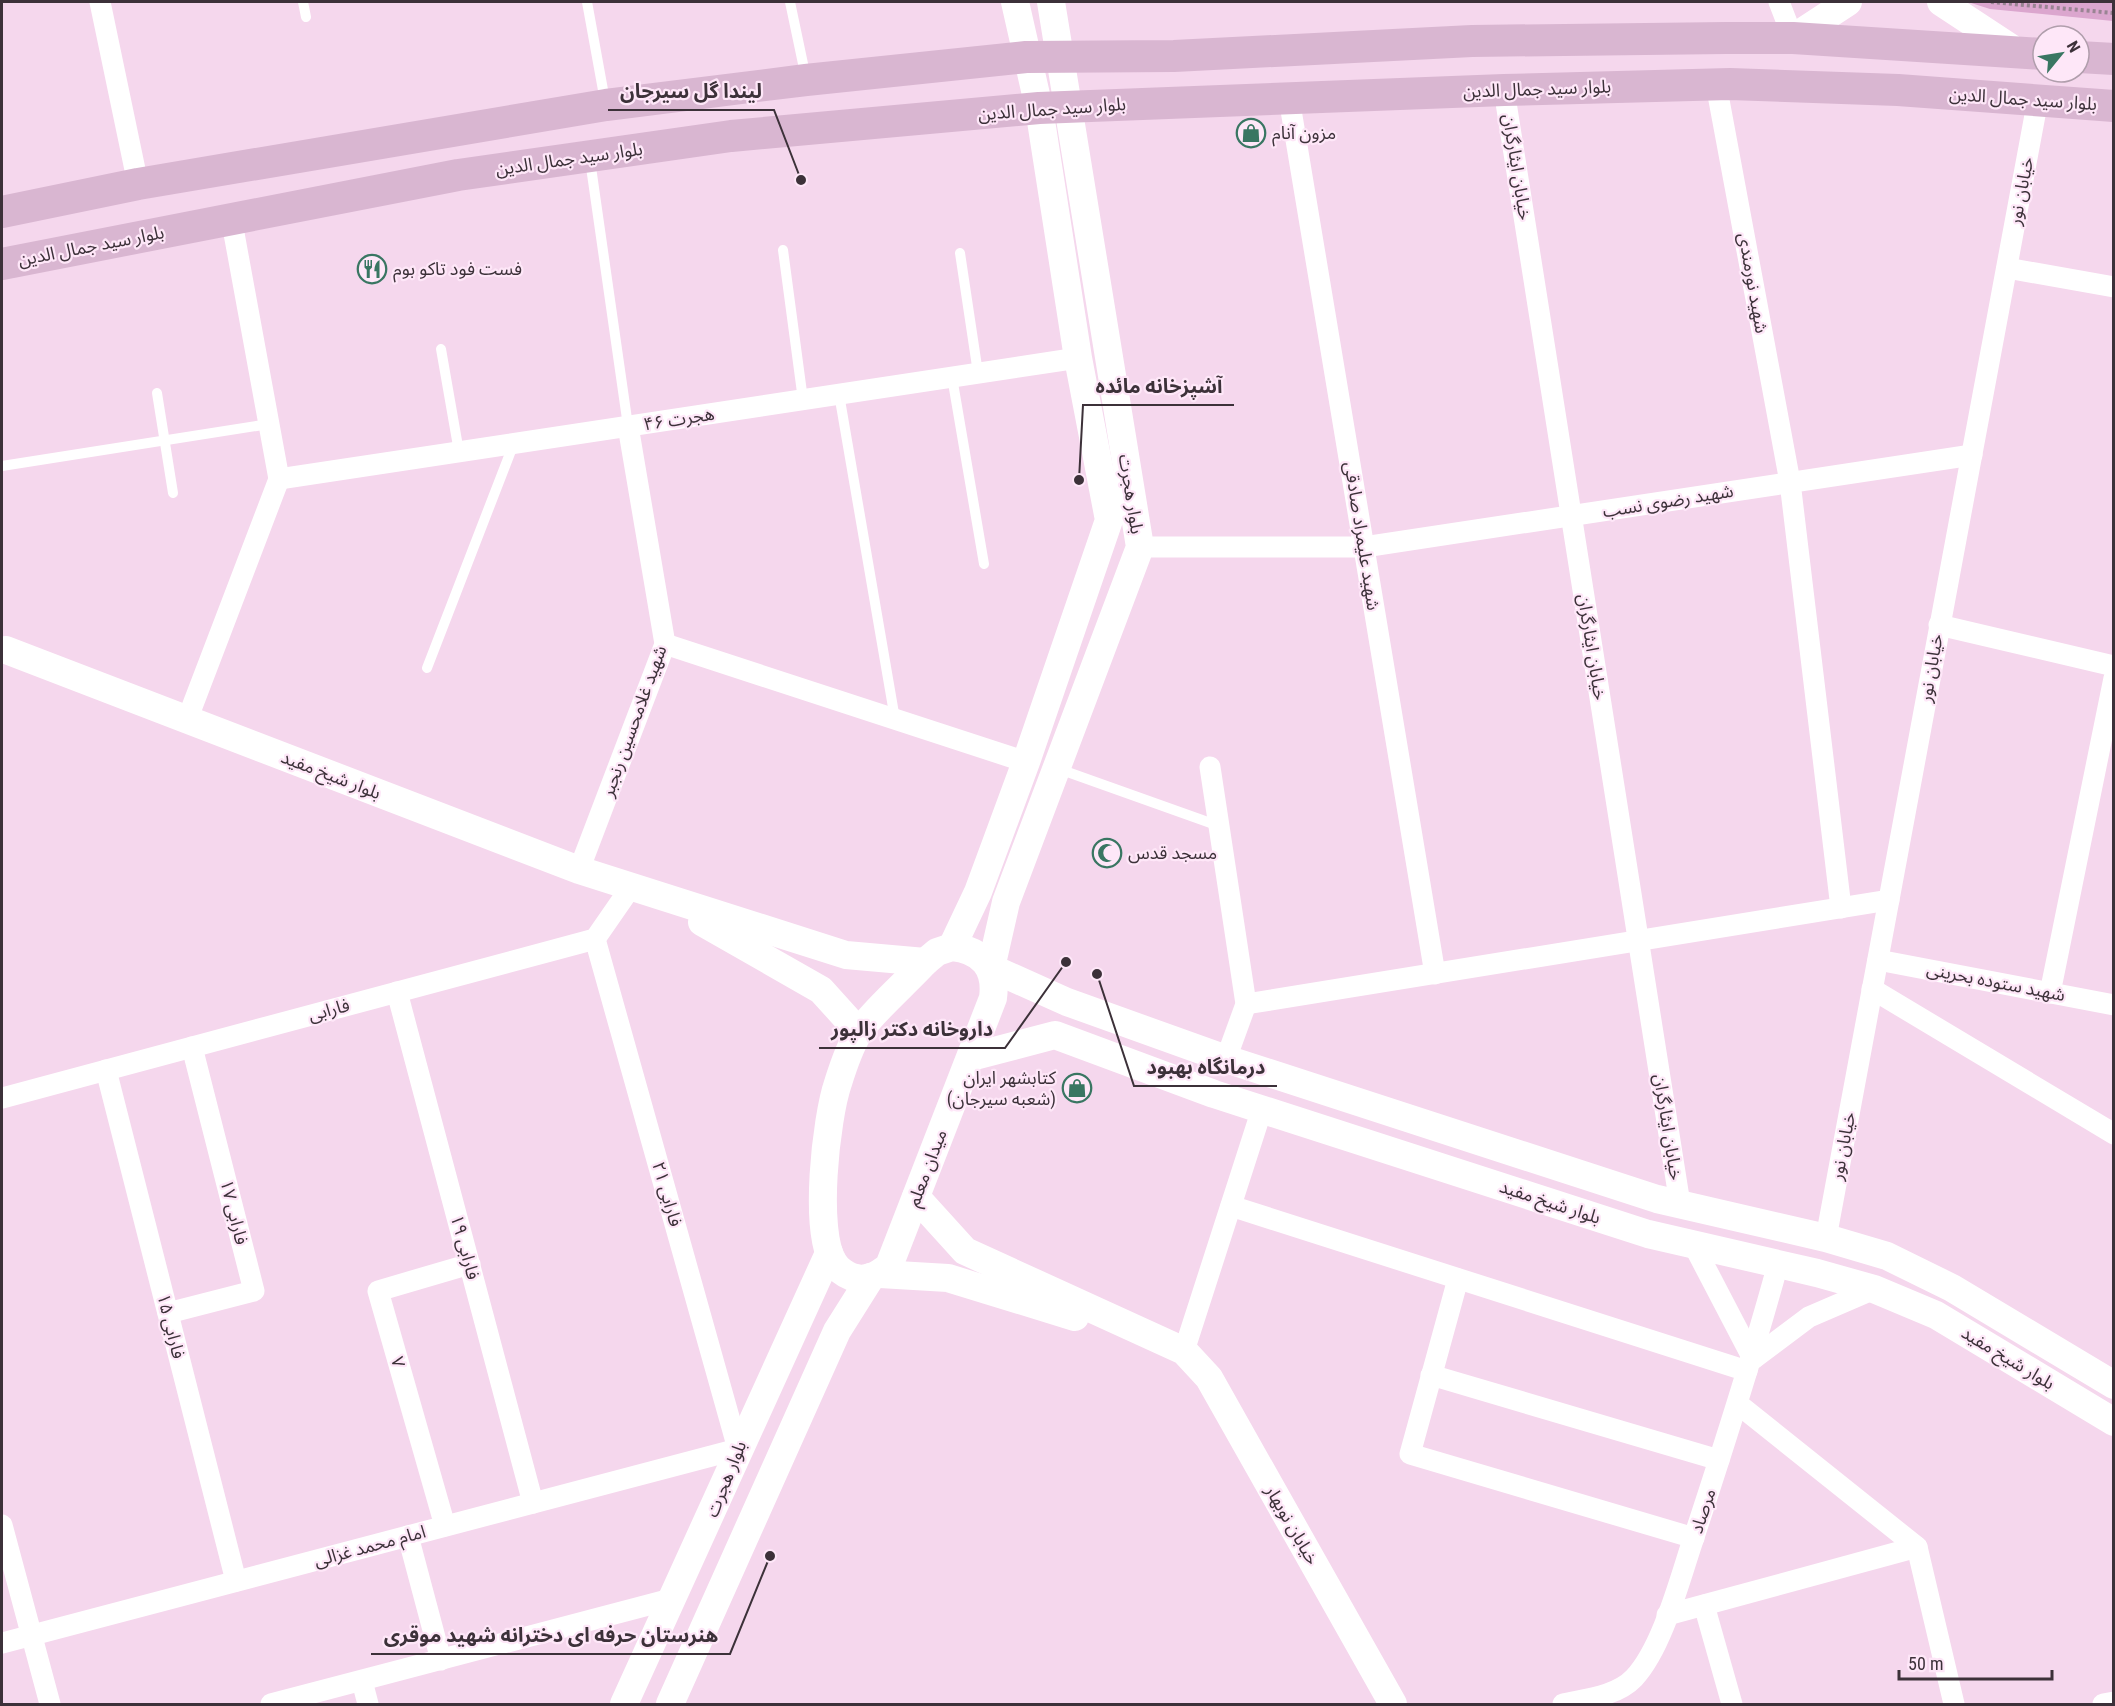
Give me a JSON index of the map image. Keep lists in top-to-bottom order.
{
  "streets": {
    "main road": ["بلوار سید جمال الدین"],
    "street": [
      "خیابان ایثارگران",
      "خیابان نور",
      "شهید نورمندی",
      "هجرت ۴۶",
      "بلوار هجرت",
      "شهید رضوی نسب",
      "شهید علیمراد صادقی",
      "شهید غلامحسین رنجبر",
      "بلوار شیخ مفید",
      "شهید ستوده بحرینی",
      "فارابی",
      "میدان معلم",
      "فارابی ۲۱",
      "فارابی ۱۷",
      "فارابی ۱۹",
      "فارابی ۱۵",
      "۷",
      "مرصاد",
      "خیابان نوبهار",
      "امام محمد غزالی"
    ]
  },
  "crossings": [
    ["بلوار سید جمال الدین", "خیابان ایثارگران"],
    ["بلوار سید جمال الدین", "خیابان نور"],
    ["بلوار سید جمال الدین", "شهید نورمندی"],
    ["بلوار سید جمال الدین", "بلوار هجرت"],
    ["بلوار سید جمال الدین", "شهید علیمراد صادقی"],
    ["خیابان ایثارگران", "شهید رضوی نسب"],
    ["خیابان ایثارگران", "بلوار شیخ مفید"],
    ["خیابان نور", "شهید رضوی نسب"],
    ["خیابان نور", "بلوار شیخ مفید"],
    ["خیابان نور", "شهید ستوده بحرینی"],
    ["شهید نورمندی", "شهید رضوی نسب"],
    ["هجرت ۴۶", "بلوار هجرت"],
    ["هجرت ۴۶", "شهید غلامحسین رنجبر"],
    ["بلوار هجرت", "شهید رضوی نسب"],
    ["بلوار هجرت", "بلوار شیخ مفید"],
    ["بلوار هجرت", "میدان معلم"],
    ["بلوار هجرت", "فارابی ۲۱"],
    ["بلوار هجرت", "امام محمد غزالی"],
    ["شهید رضوی نسب", "شهید علیمراد صادقی"],
    ["شهید غلامحسین رنجبر", "بلوار شیخ مفید"],
    ["بلوار شیخ مفید", "میدان معلم"],
    ["بلوار شیخ مفید", "مرصاد"],
    ["فارابی", "فارابی ۲۱"],
    ["فارابی", "فارابی ۱۷"],
    ["فارابی", "فارابی ۱۹"],
    ["فارابی", "فارابی ۱۵"],
    ["فارابی ۲۱", "امام محمد غزالی"],
    ["فارابی ۱۷", "فارابی ۱۵"],
    ["فارابی ۱۹", "۷"],
    ["فارابی ۱۹", "امام محمد غزالی"],
    ["فارابی ۱۵", "امام محمد غزالی"],
    ["۷", "امام محمد غزالی"]
  ],
  "places": {
    "shop": ["مزون آنام", "کتابشهر ایران (شعبه سیرجان)"],
    "other": [
      "لیندا گل سیرجان",
      "آشپزخانه مائده",
      "داروخانه دکتر زالپور",
      "درمانگاه بهبود",
      "هنرستان حرفه ای دخترانه شهید موقری"
    ],
    "restaurant": ["فست فود تاکو بوم"],
    "mosque": ["مسجد قدس"]
  },
  "scale_bar": "50 m",
  "north": "top right"
}
